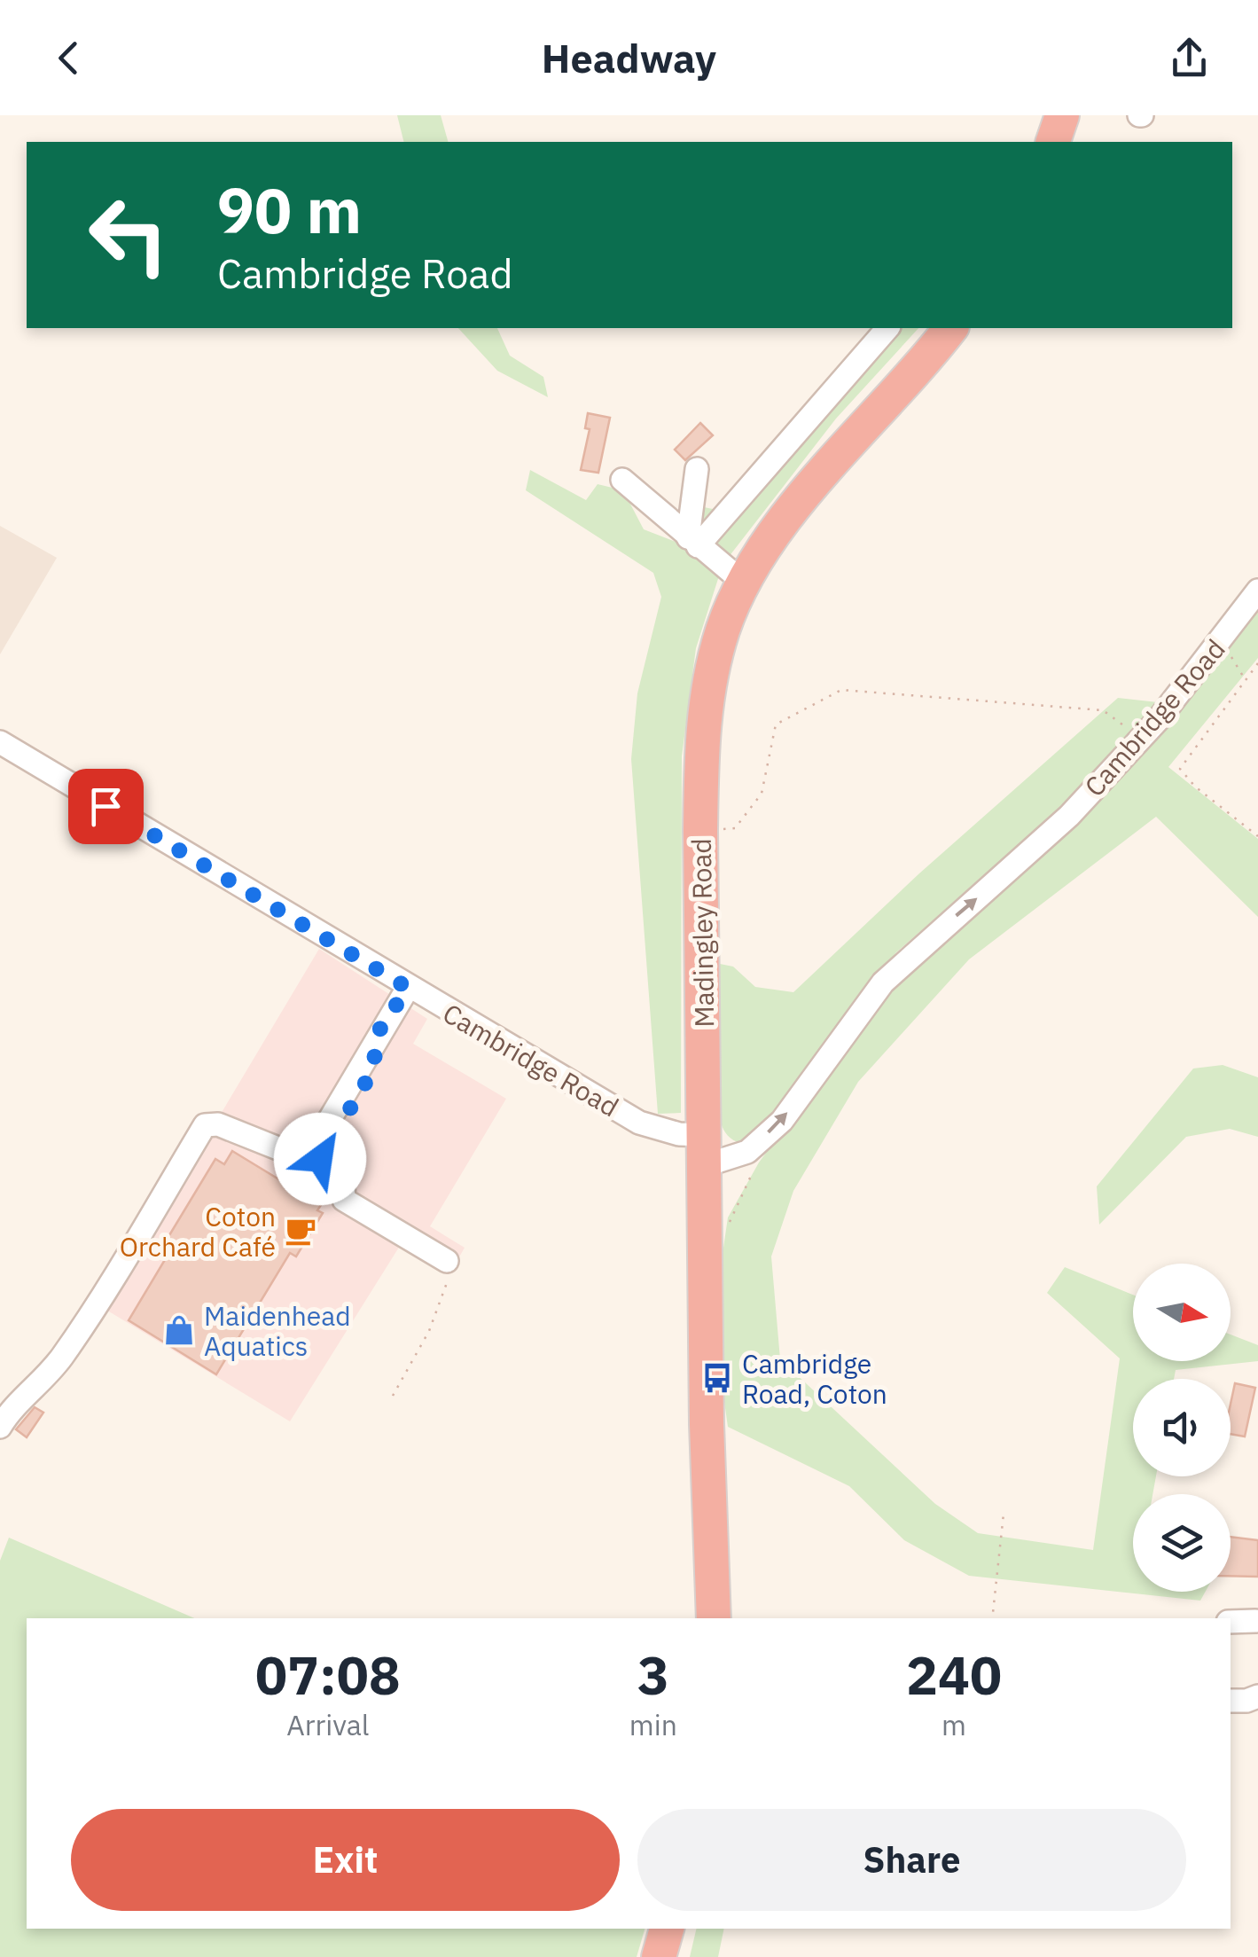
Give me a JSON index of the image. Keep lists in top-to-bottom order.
{
  "streets": {
    "highway": ["Madingley Road"],
    "street": ["Cambridge Road"]
  },
  "crossings": [
    ["Cambridge Road", "Madingley Road"]
  ],
  "one_way": ["Cambridge Road"],
  "places": {
    "cafe": ["Coton Orchard Café"],
    "shop": ["Maidenhead Aquatics"],
    "bus stop": ["Cambridge Road, Coton"]
  },
  "north": "right",
  "page": {
    "header": "Headway",
    "turn": ["90 m", "Cambridge Road"],
    "eta": [
      "07:08",
      "Arrival",
      "3",
      "min",
      "240",
      "m"
    ],
    "buttons": ["Exit", "Share"]
  }
}
